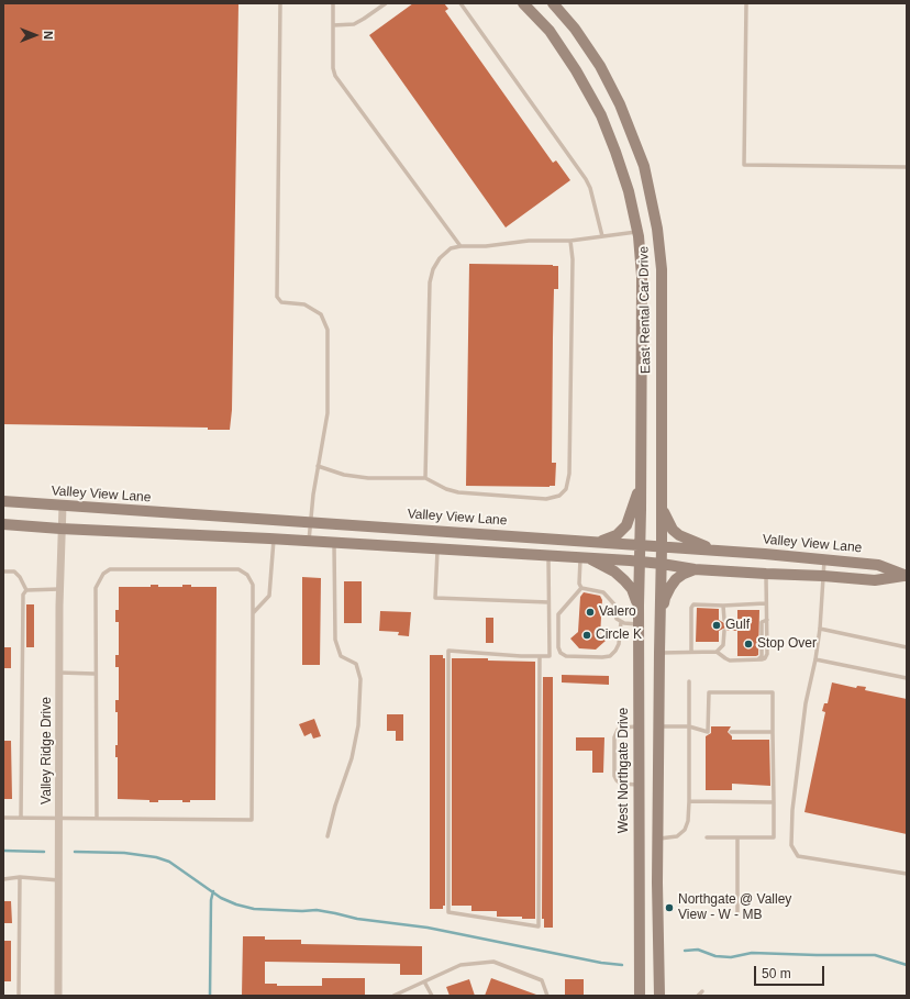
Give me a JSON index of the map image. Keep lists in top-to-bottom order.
{
  "streets": {
    "main road": ["East Rental Car Drive", "Valley View Lane", "West Northgate Drive"],
    "street": ["Valley Ridge Drive"]
  },
  "crossings": [
    ["East Rental Car Drive", "Valley View Lane"],
    ["East Rental Car Drive", "West Northgate Drive"],
    ["Valley View Lane", "Valley Ridge Drive"],
    ["Valley View Lane", "West Northgate Drive"]
  ],
  "places": [
    "Valero",
    "Gulf",
    "Circle K",
    "Stop Over",
    "Northgate @ Valley View - W - MB"
  ],
  "scale_bar": "50 m",
  "north": "right"
}
